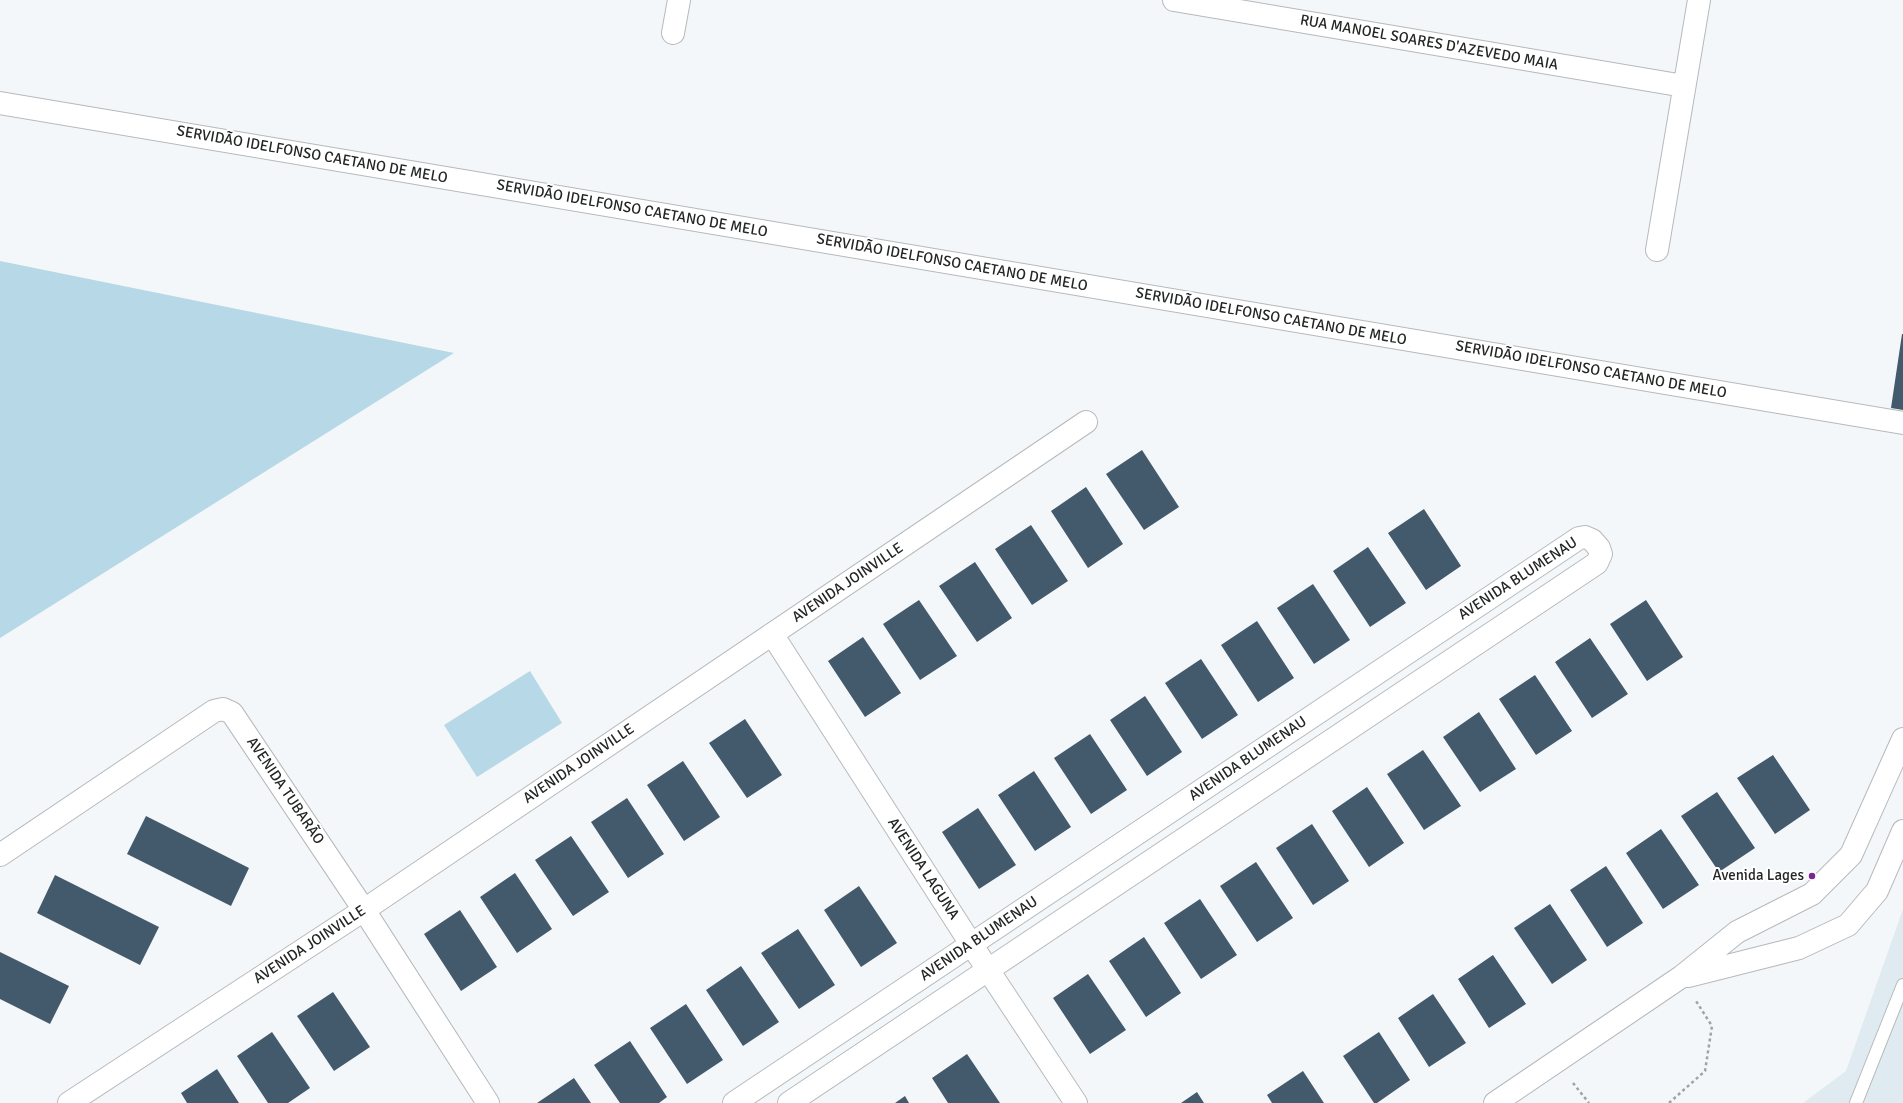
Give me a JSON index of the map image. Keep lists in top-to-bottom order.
{
  "streets": {
    "street": [
      "RUA MANOEL SOARES D'AZEVEDO MAIA",
      "SERVIDÃO IDELFONSO CAETANO DE MELO",
      "AVENIDA BLUMENAU",
      "AVENIDA JOINVILLE",
      "AVENIDA TUBARÃO",
      "AVENIDA LAGUNA"
    ]
  },
  "crossings": [
    ["AVENIDA BLUMENAU", "AVENIDA LAGUNA"],
    ["AVENIDA JOINVILLE", "AVENIDA TUBARÃO"],
    ["AVENIDA JOINVILLE", "AVENIDA LAGUNA"]
  ],
  "places": ["Avenida Lages"]
}
